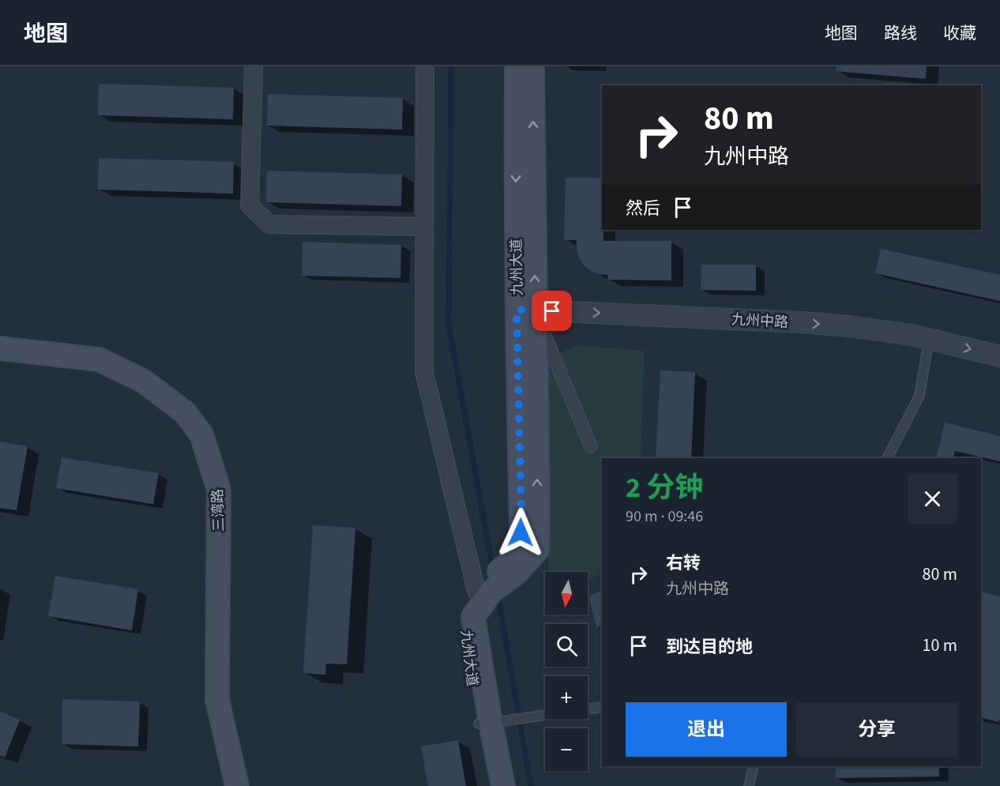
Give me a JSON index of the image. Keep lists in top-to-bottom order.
{
  "streets": {
    "main road": ["九州大道", "三湾路"],
    "street": ["九州中路"]
  },
  "crossings": [
    ["九州大道", "九州中路"]
  ],
  "one_way": ["九州中路"],
  "north": "bottom",
  "page": {
    "header": "地图",
    "nav": ["地图", "路线", "收藏"],
    "turn": ["80 m", "九州中路"],
    "then": "然后",
    "heading": ["2 分钟", "90 m · 09:46"],
    "list": [
      {
        "name": "右转",
        "note": "九州中路",
        "value": "80 m"
      },
      {
        "name": "到达目的地",
        "value": "10 m"
      }
    ],
    "map_buttons": ["+", "−"],
    "buttons": ["退出", "分享"]
  }
}
